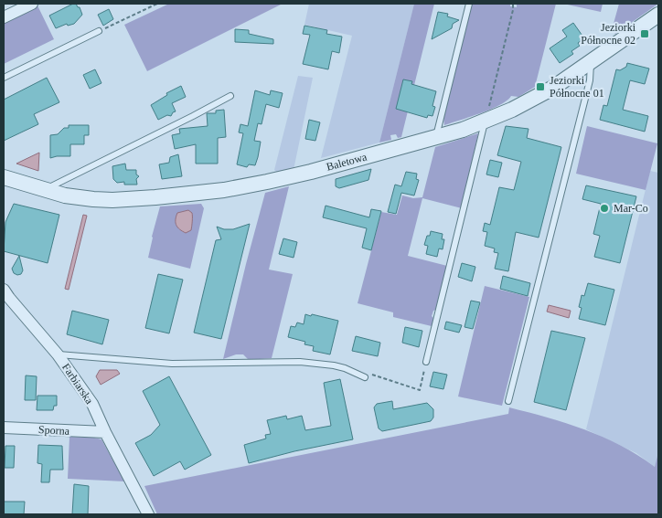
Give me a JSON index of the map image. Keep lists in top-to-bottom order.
{
  "streets": {
    "street": ["Baletowa", "Farbiarska", "Sporna"]
  },
  "crossings": [
    ["Farbiarska", "Sporna"]
  ],
  "places": {
    "transit": ["Jeziorki Północne 02", "Jeziorki Północne 01"],
    "other": ["Mar-Co"]
  }
}
